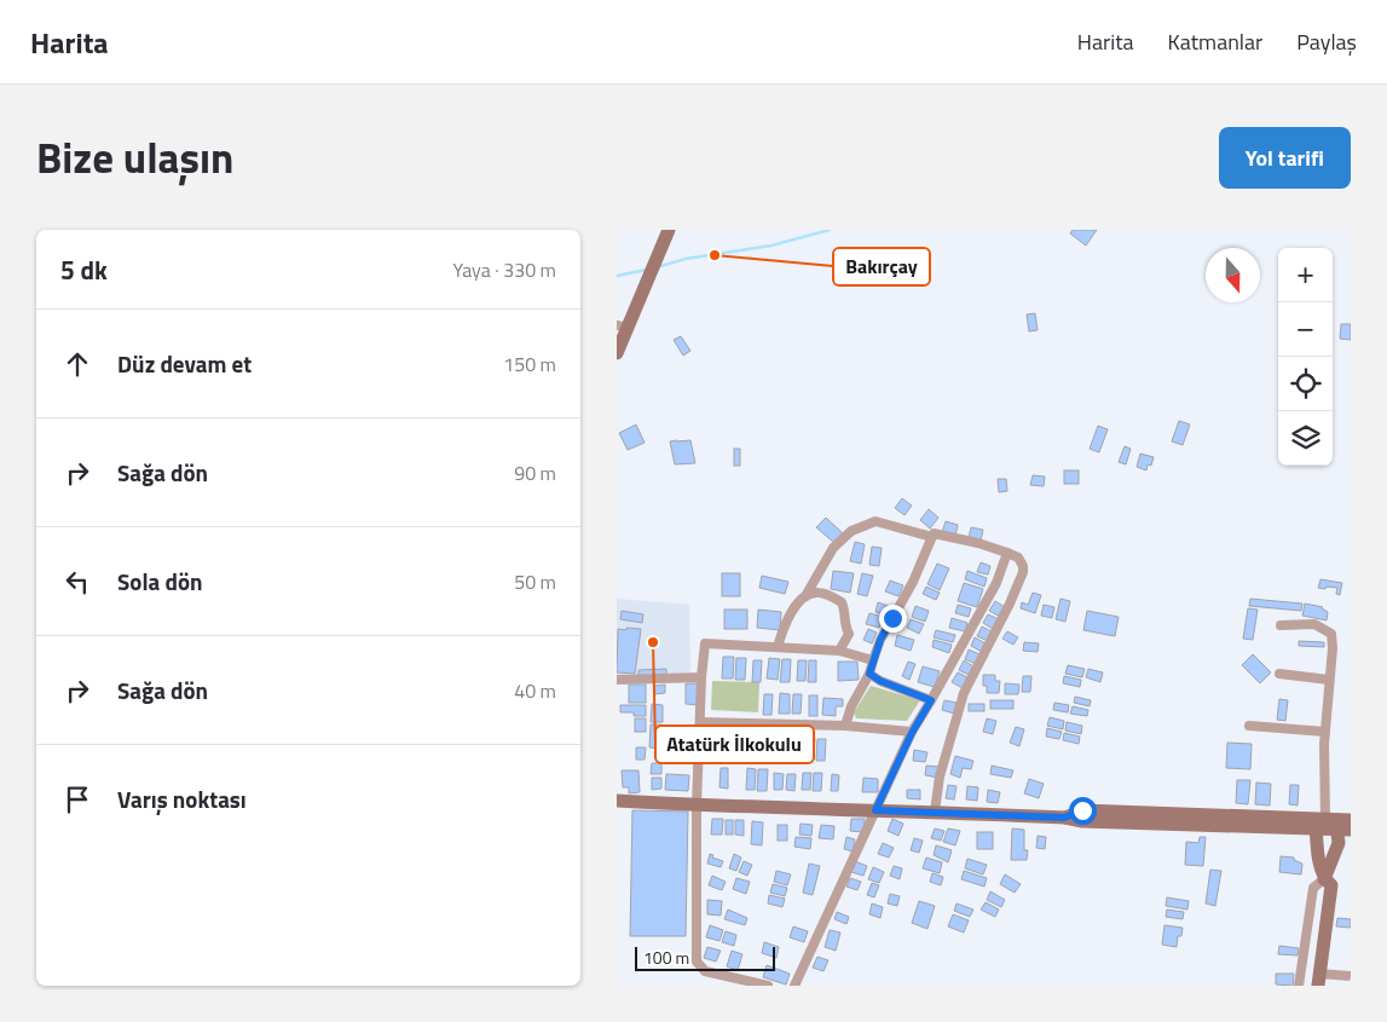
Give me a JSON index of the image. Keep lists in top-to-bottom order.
{
  "places": ["Bakırçay", "Atatürk İlkokulu"],
  "scale_bar": "100 m",
  "north": "bottom",
  "page": {
    "header": "Harita",
    "nav": ["Harita", "Katmanlar", "Paylaş"],
    "title": "Bize ulaşın",
    "buttons": "Yol tarifi",
    "heading": ["5 dk", "Yaya · 330 m"],
    "map_buttons": ["+", "−"],
    "list": [
      ["Düz devam et", "150 m"],
      ["Sağa dön", "90 m"],
      ["Sola dön", "50 m"],
      ["Sağa dön", "40 m"],
      "Varış noktası"
    ],
    "scale": "100 m"
  }
}
